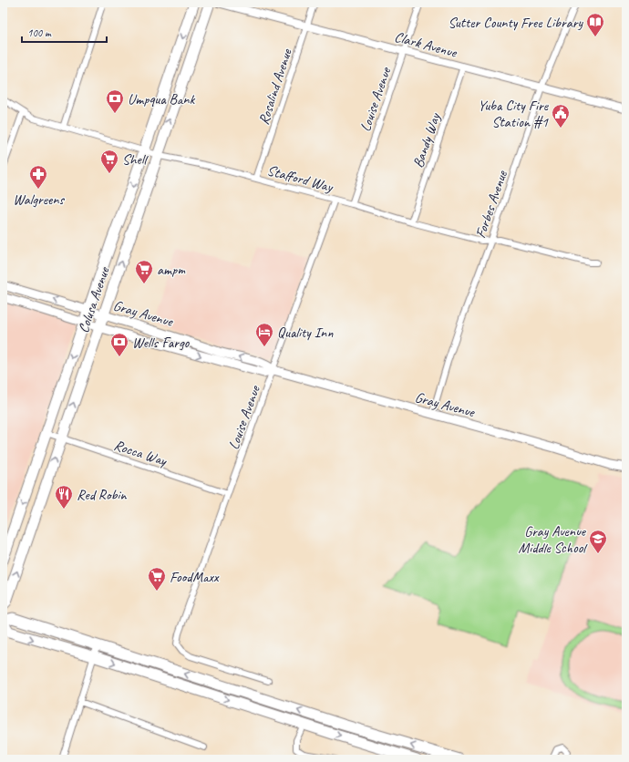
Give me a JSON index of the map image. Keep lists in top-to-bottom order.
{
  "streets": {
    "highway": ["Colusa Avenue"],
    "main road": ["Gray Avenue"],
    "street": [
      "Clark Avenue",
      "Rosalind Avenue",
      "Louise Avenue",
      "Bandy Way",
      "Stafford Way",
      "Forbes Avenue",
      "Rocca Way"
    ]
  },
  "crossings": [
    ["Clark Avenue", "Rosalind Avenue"],
    ["Clark Avenue", "Louise Avenue"],
    ["Clark Avenue", "Bandy Way"],
    ["Clark Avenue", "Forbes Avenue"],
    ["Rosalind Avenue", "Stafford Way"],
    ["Louise Avenue", "Stafford Way"],
    ["Louise Avenue", "Gray Avenue"],
    ["Louise Avenue", "Rocca Way"],
    ["Bandy Way", "Stafford Way"],
    ["Stafford Way", "Forbes Avenue"],
    ["Stafford Way", "Colusa Avenue"],
    ["Forbes Avenue", "Gray Avenue"],
    ["Colusa Avenue", "Gray Avenue"],
    ["Colusa Avenue", "Rocca Way"]
  ],
  "places": {
    "library": ["Sutter County Free Library"],
    "bank": ["Umpqua Bank", "Wells Fargo"],
    "public building": ["Yuba City Fire Station #1"],
    "supermarket": ["Shell", "ampm", "FoodMaxx"],
    "pharmacy": ["Walgreens"],
    "hotel": ["Quality Inn"],
    "restaurant": ["Red Robin"],
    "school or university": ["Gray Avenue Middle School"]
  },
  "scale_bar": "100 m"
}
